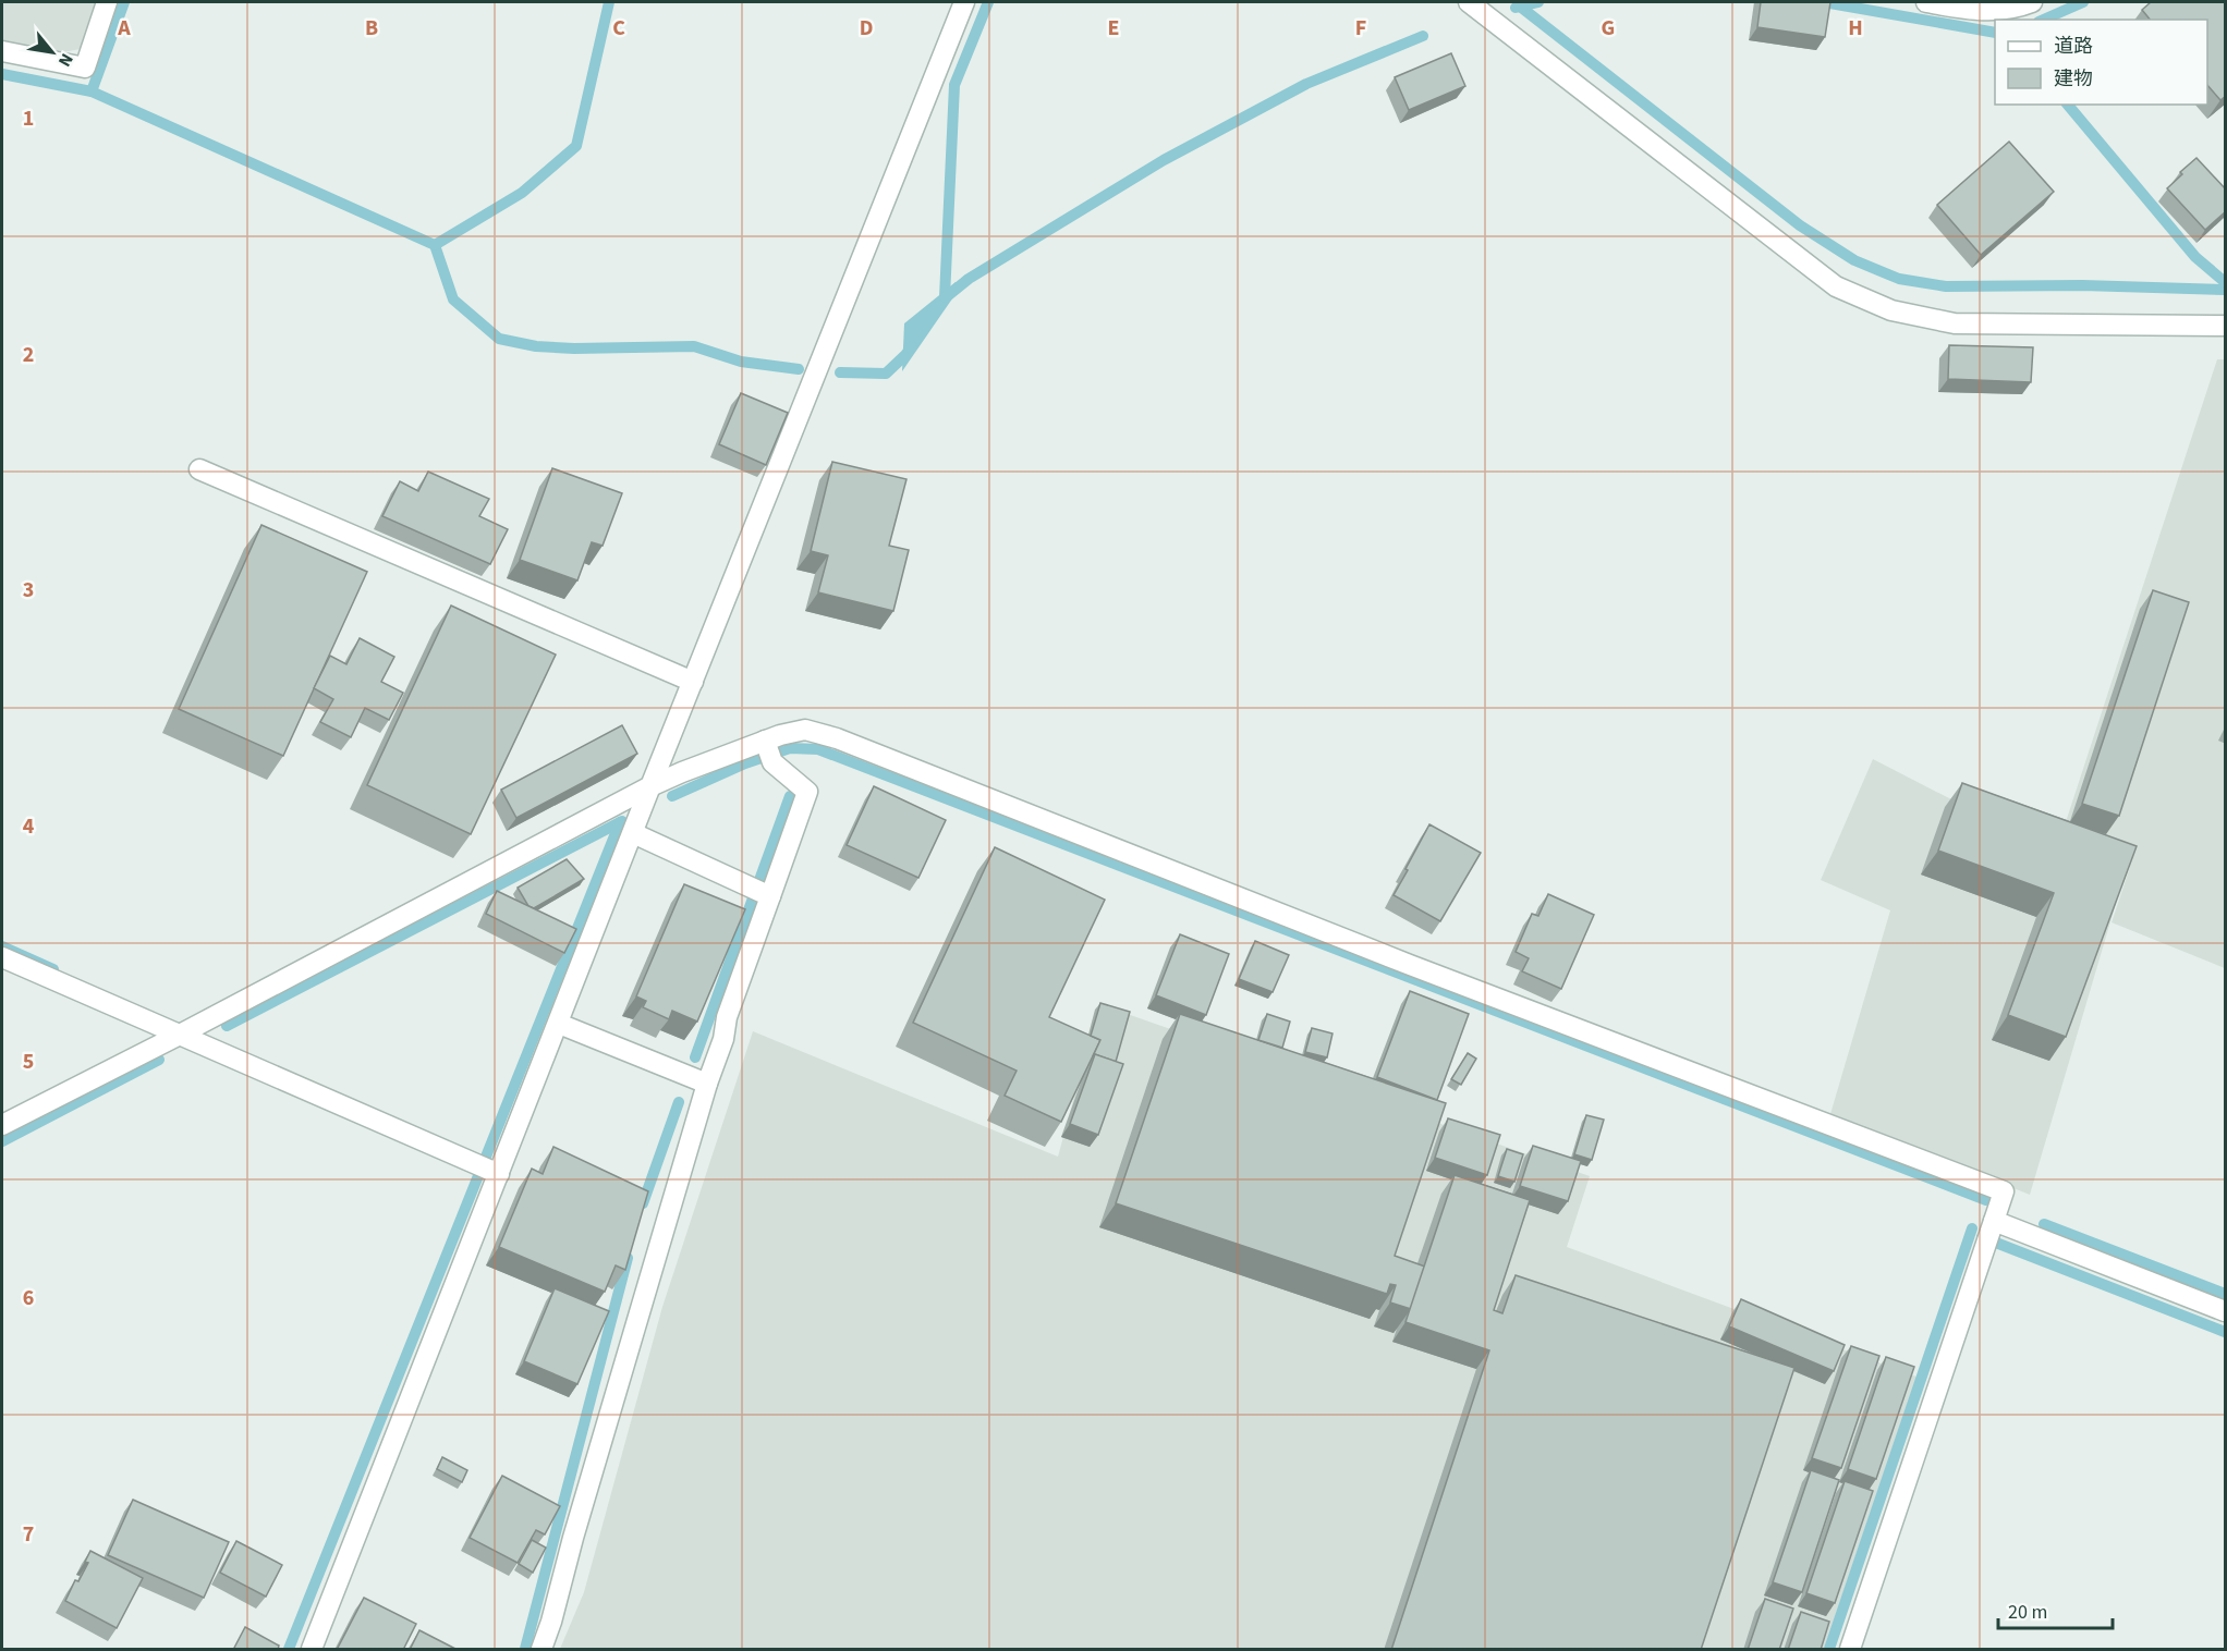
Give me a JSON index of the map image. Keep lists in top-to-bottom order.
{
  "legend": ["道路", "建物"],
  "scale_bar": "20 m",
  "north": "bottom right",
  "grid": {
    "columns": [
      "A",
      "B",
      "C",
      "D",
      "E",
      "F",
      "G",
      "H"
    ],
    "rows": [
      "1",
      "2",
      "3",
      "4",
      "5",
      "6",
      "7"
    ]
  }
}
